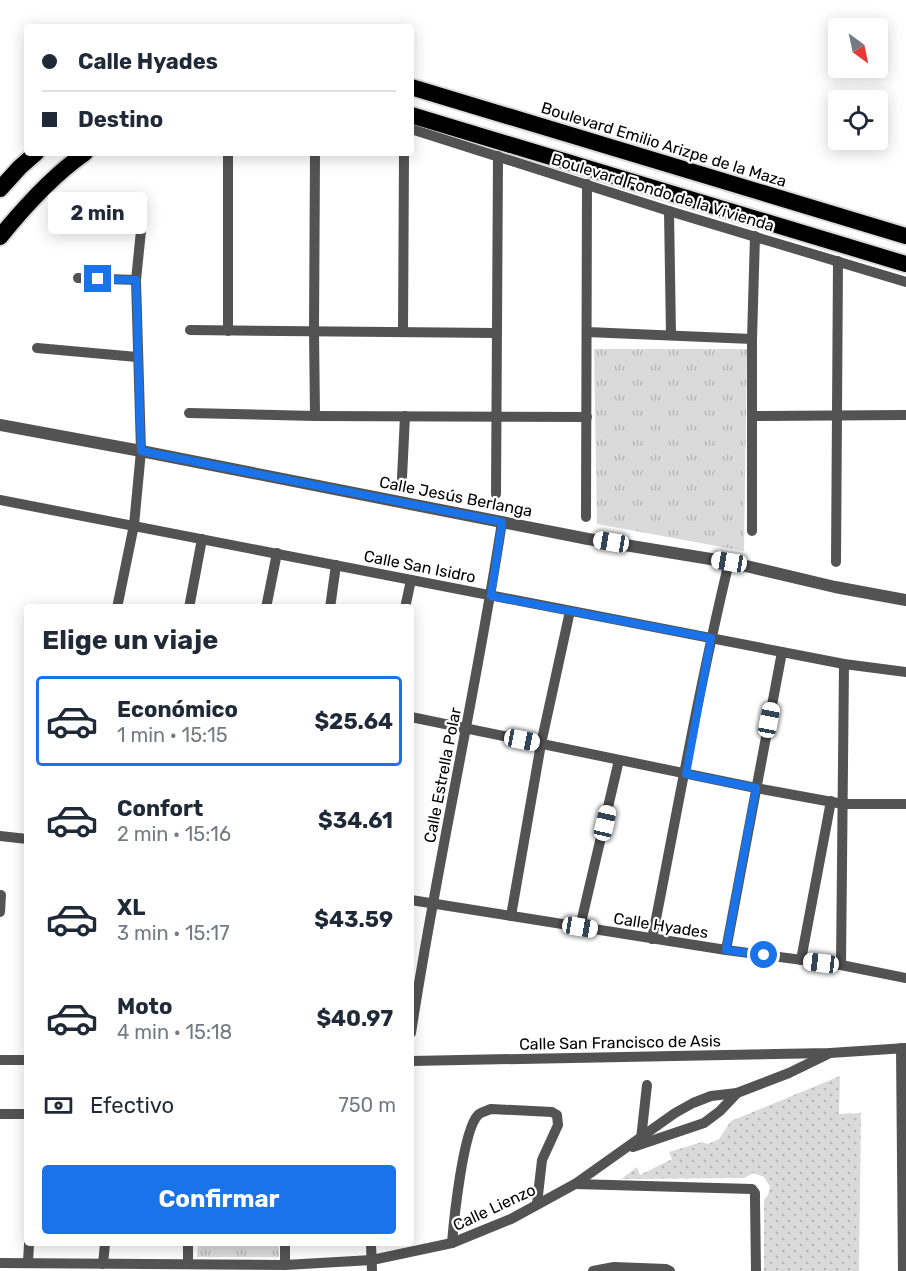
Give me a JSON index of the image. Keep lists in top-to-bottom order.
{
  "streets": {
    "highway": ["Boulevard Emilio Arizpe de la Maza"],
    "street": [
      "Boulevard Fondo de la Vivienda",
      "Calle Jesús Berlanga",
      "Calle San Isidro",
      "Calle Estrella Polar",
      "Calle Hyades",
      "Calle San Francisco de Asis",
      "Calle Lienzo"
    ]
  },
  "crossings": [
    ["Calle Jesús Berlanga", "Calle Estrella Polar"],
    ["Calle San Isidro", "Calle Estrella Polar"],
    ["Calle Estrella Polar", "Calle Hyades"],
    ["Calle San Francisco de Asis", "Calle Lienzo"]
  ],
  "north": "bottom right",
  "page": {
    "banner": ["Calle Hyades", "Destino"],
    "bubble": "2 min",
    "heading": "Elige un viaje",
    "list": [
      {
        "name": "Económico",
        "note": "1 min · 15:15",
        "value": "$25.64"
      },
      {
        "name": "Confort",
        "note": "2 min · 15:16",
        "value": "$34.61"
      },
      {
        "name": "XL",
        "note": "3 min · 15:17",
        "value": "$43.59"
      },
      {
        "name": "Moto",
        "note": "4 min · 15:18",
        "value": "$40.97"
      }
    ],
    "pay": ["Efectivo", "750 m"],
    "buttons": "Confirmar"
  }
}
